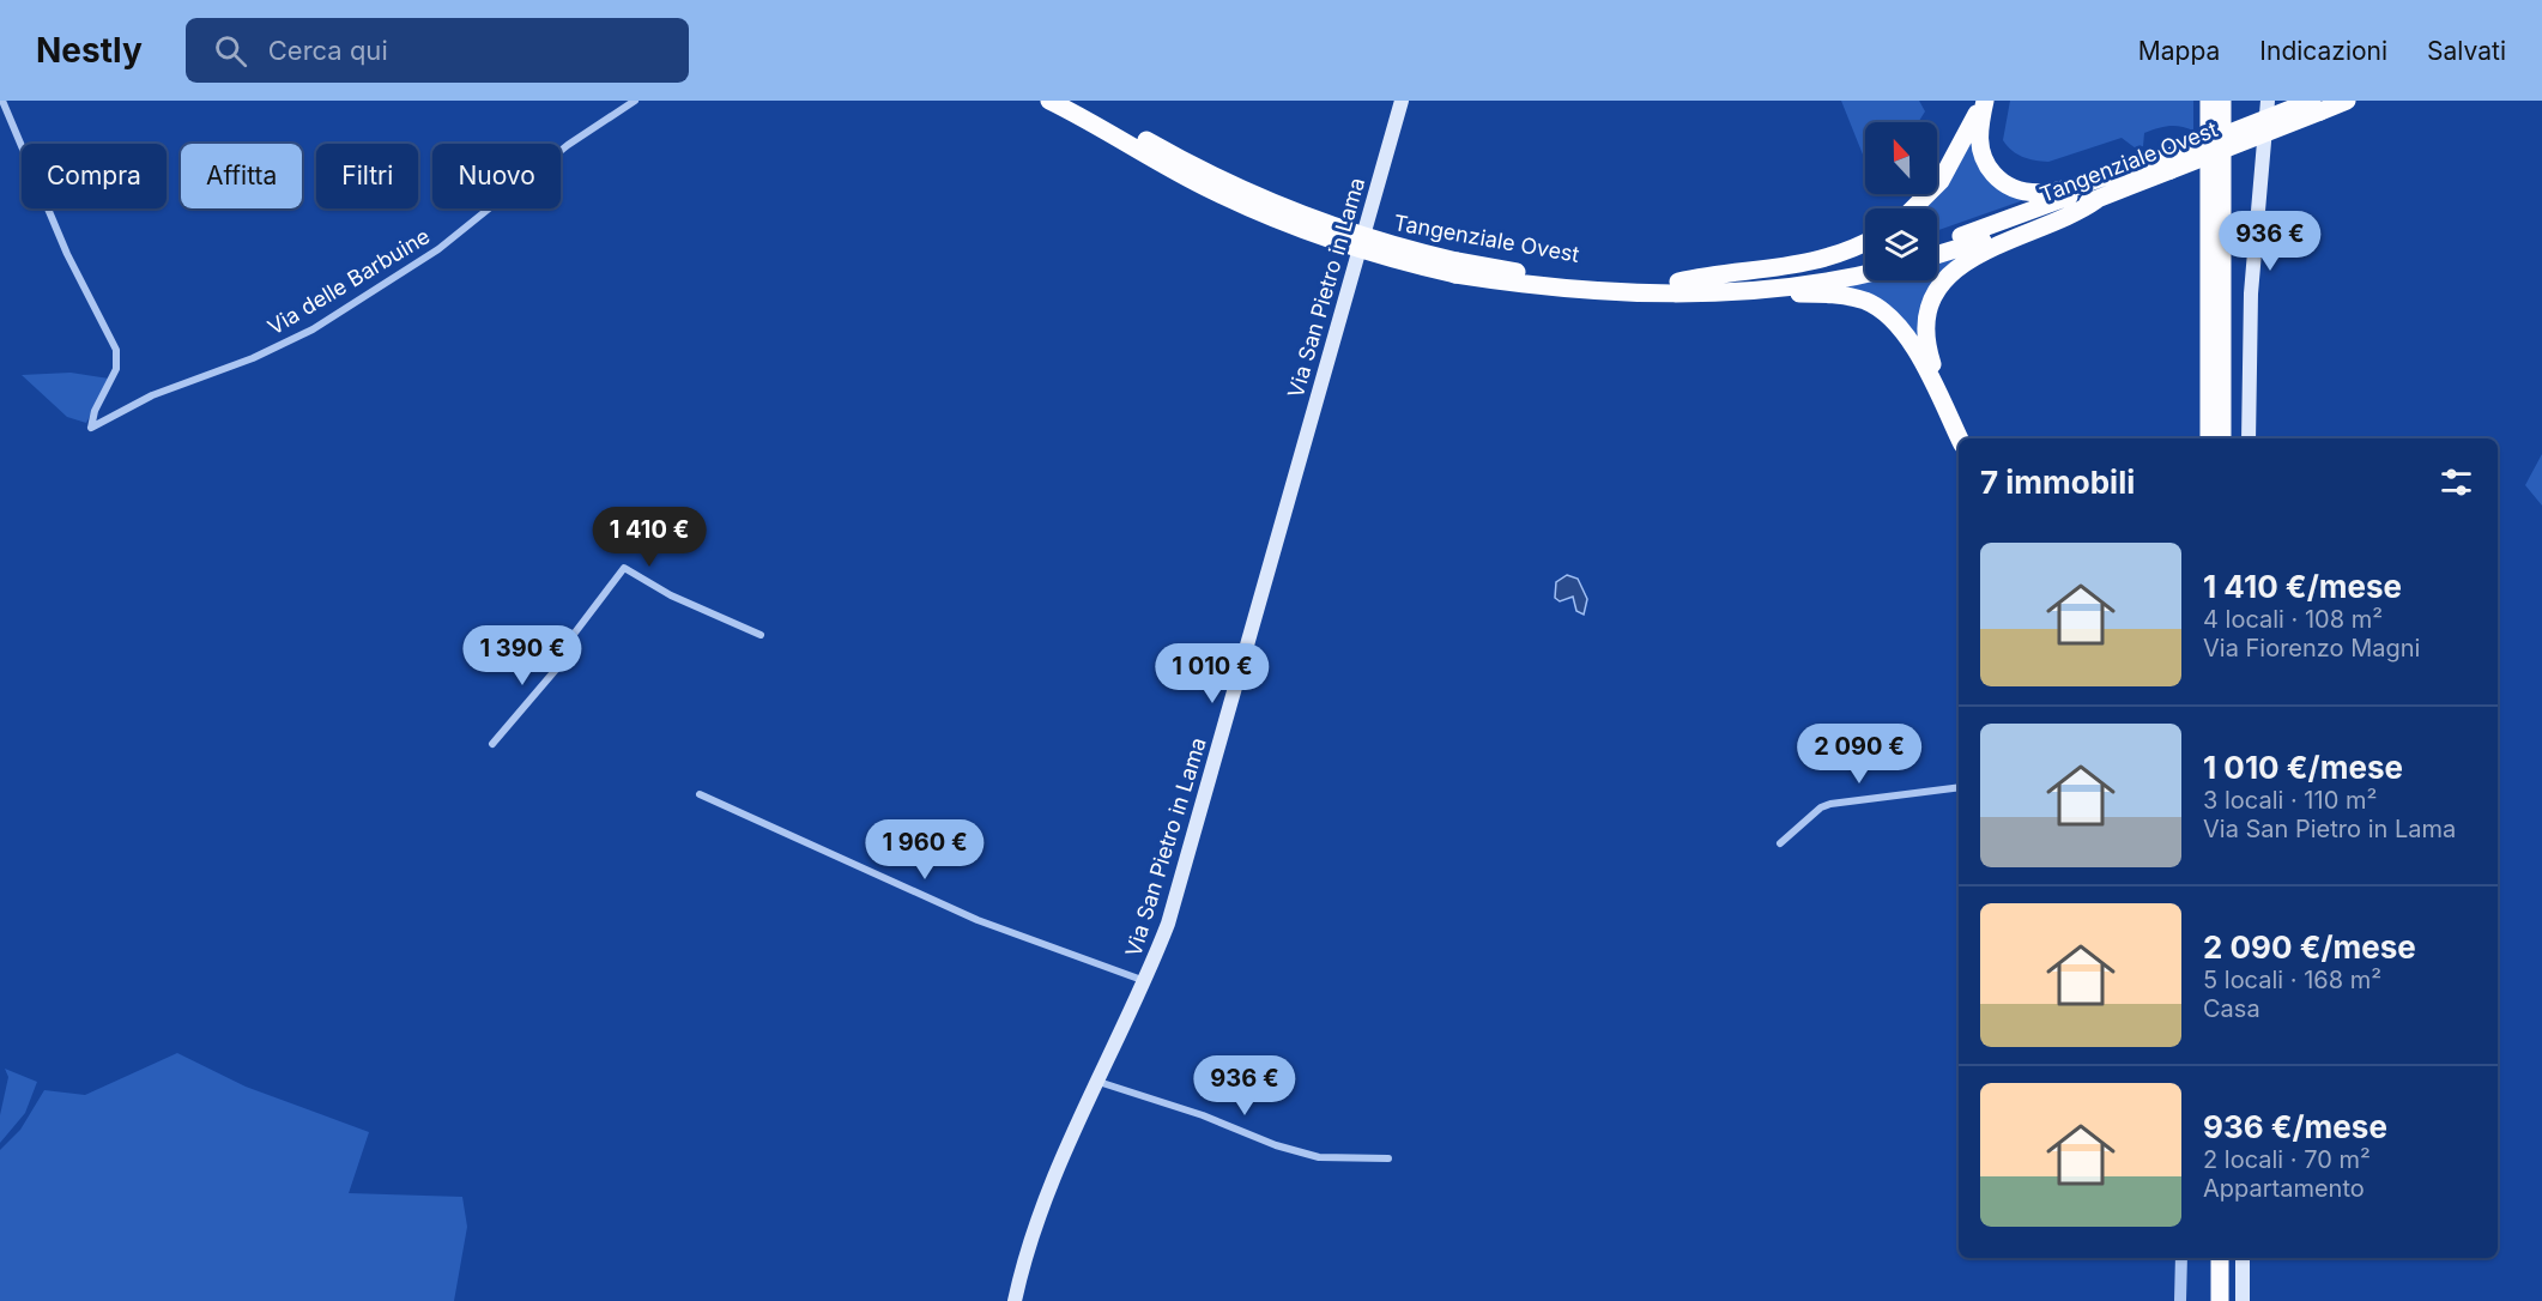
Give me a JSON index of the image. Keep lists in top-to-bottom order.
{
  "streets": {
    "highway": ["Tangenziale Ovest"],
    "main road": ["Via San Pietro in Lama"],
    "street": ["Via delle Barbuine"]
  },
  "north": "top",
  "page": {
    "header": "Nestly",
    "search": "Cerca qui",
    "nav": ["Mappa", "Indicazioni", "Salvati"],
    "chip": [
      "Compra",
      "Affitta",
      "Filtri",
      "Nuovo"
    ],
    "price": [
      "936 €",
      "1 410 €",
      "1 390 €",
      "1 010 €",
      "2 090 €",
      "1 960 €",
      "936 €"
    ],
    "heading": "7 immobili",
    "list": [
      {
        "name": "1 410 €/mese",
        "note": "4 locali · 108 m² · Via Fiorenzo Magni"
      },
      {
        "name": "1 010 €/mese",
        "note": "3 locali · 110 m² · Via San Pietro in Lama"
      },
      {
        "name": "2 090 €/mese",
        "note": "5 locali · 168 m² · Casa"
      },
      {
        "name": "936 €/mese",
        "note": "2 locali · 70 m² · Appartamento"
      }
    ]
  }
}
